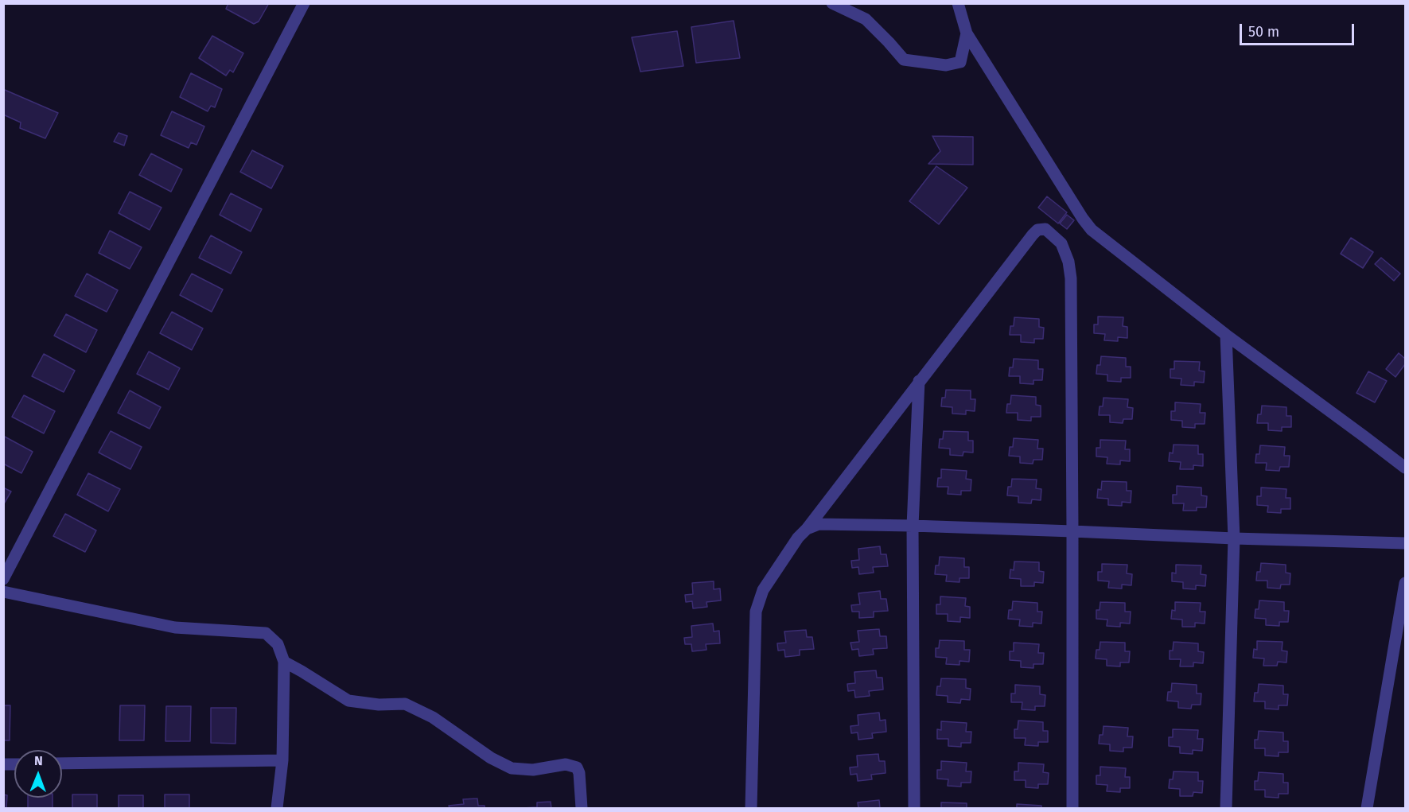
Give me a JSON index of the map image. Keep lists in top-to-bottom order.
{
  "scale_bar": "50 m",
  "north": "top"
}
